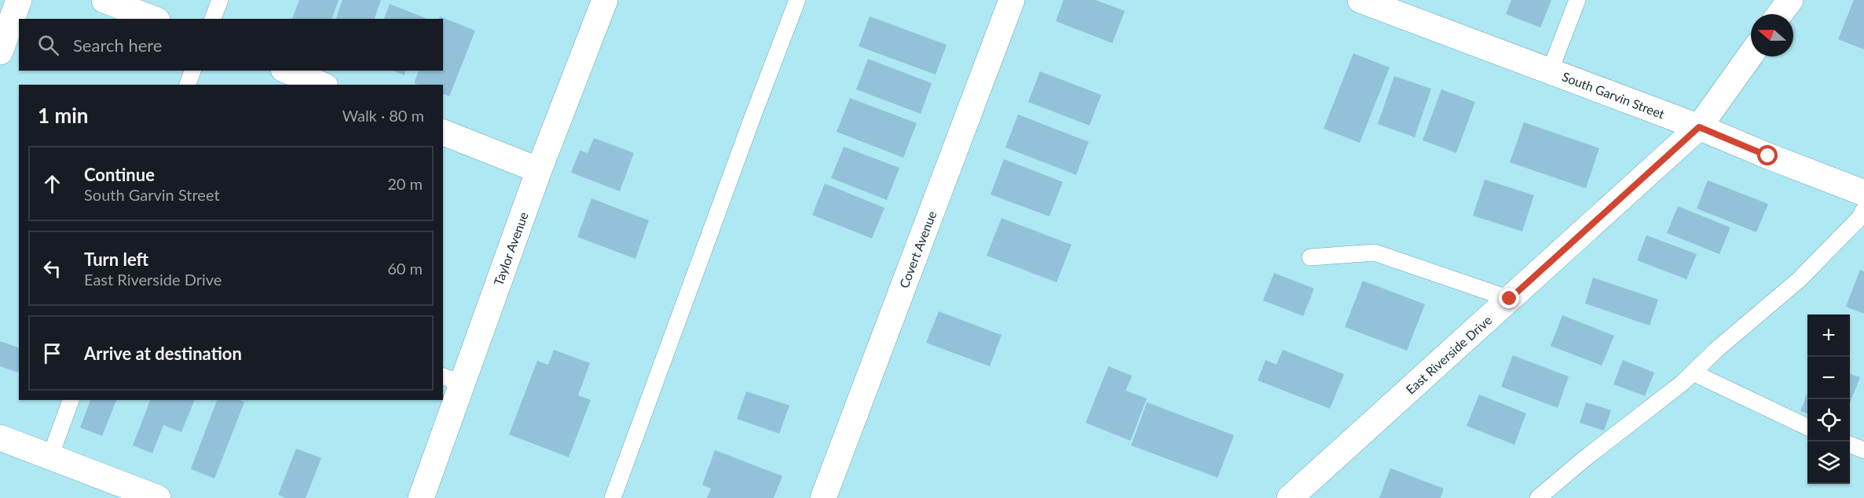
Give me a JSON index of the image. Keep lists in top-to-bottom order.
{
  "streets": {
    "street": [
      "South Garvin Street",
      "Taylor Avenue",
      "Covert Avenue",
      "East Riverside Drive"
    ]
  },
  "crossings": [
    ["South Garvin Street", "East Riverside Drive"]
  ],
  "north": "left",
  "page": {
    "search": "Search here",
    "heading": ["1 min", "Walk · 80 m"],
    "list": [
      ["Continue", "South Garvin Street", "20 m"],
      ["Turn left", "East Riverside Drive", "60 m"],
      "Arrive at destination"
    ],
    "map_buttons": ["+", "−"]
  }
}
